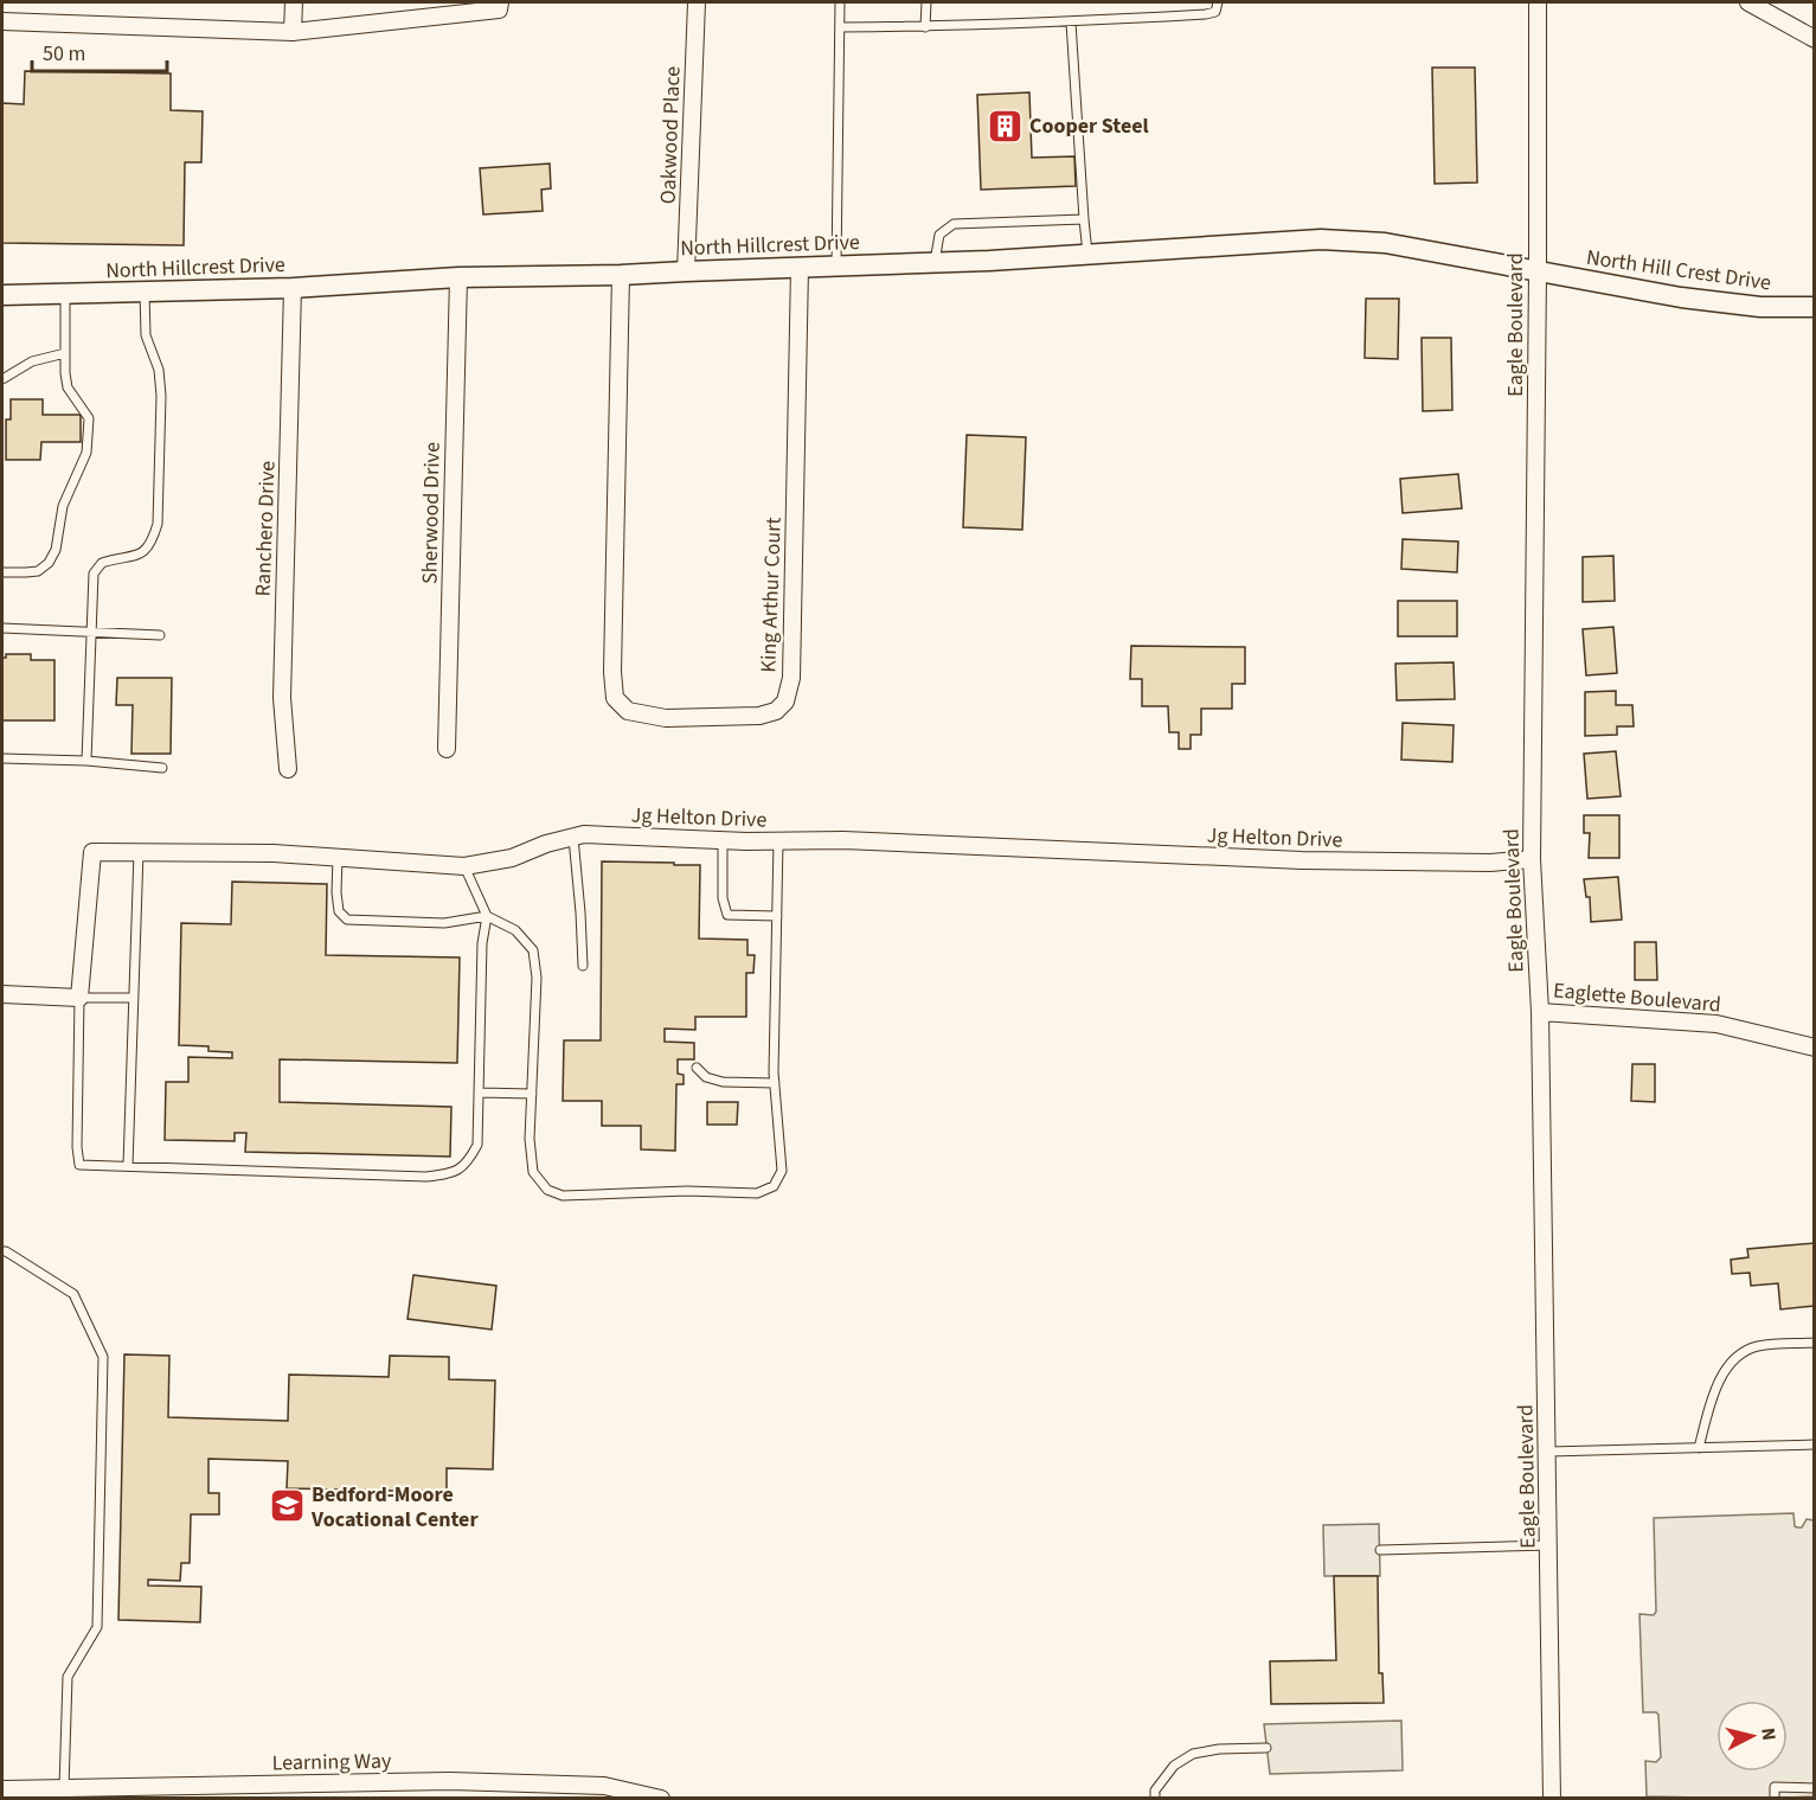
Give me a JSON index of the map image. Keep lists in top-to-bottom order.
{
  "streets": {
    "street": [
      "Oakwood Place",
      "North Hillcrest Drive",
      "North Hill Crest Drive",
      "Eagle Boulevard",
      "Sherwood Drive",
      "Ranchero Drive",
      "King Arthur Court",
      "Jg Helton Drive",
      "Eaglette Boulevard",
      "Learning Way"
    ]
  },
  "crossings": [
    ["Oakwood Place", "North Hillcrest Drive"],
    ["North Hillcrest Drive", "North Hill Crest Drive"],
    ["North Hillcrest Drive", "Eagle Boulevard"],
    ["North Hillcrest Drive", "Sherwood Drive"],
    ["North Hillcrest Drive", "Ranchero Drive"],
    ["North Hillcrest Drive", "King Arthur Court"],
    ["North Hill Crest Drive", "Eagle Boulevard"],
    ["Eagle Boulevard", "Jg Helton Drive"],
    ["Eagle Boulevard", "Eaglette Boulevard"]
  ],
  "places": {
    "building": ["Cooper Steel"],
    "school or university": ["Bedford-Moore Vocational Center"]
  },
  "scale_bar": "50 m",
  "north": "right"
}
